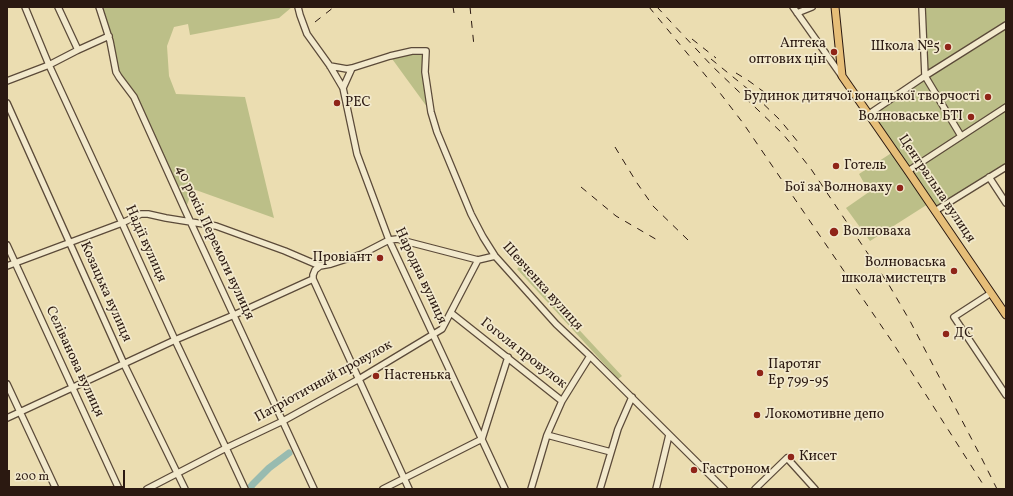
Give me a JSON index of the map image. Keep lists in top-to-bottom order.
{
  "streets": {
    "main road": ["Центральна вулиця"],
    "street": [
      "40 років Перемоги вулиця",
      "Надії вулиця",
      "Народна вулиця",
      "Шевченка вулиця",
      "Козацька вулиця",
      "Гоголя провулок",
      "Селіванова вулиця",
      "Патріотичний провулок"
    ]
  },
  "crossings": [
    ["40 років Перемоги вулиця", "Патріотичний провулок"],
    ["Надії вулиця", "Патріотичний провулок"],
    ["Народна вулиця", "Патріотичний провулок"],
    ["Козацька вулиця", "Патріотичний провулок"],
    ["Гоголя провулок", "Патріотичний провулок"]
  ],
  "places": [
    "Школа №5",
    "Аптека оптових цін",
    "Будинок дитячої юнацької творчості",
    "РЕС",
    "Волноваське БТІ",
    "Готель",
    "Бої за Волноваху",
    "Волноваха",
    "Провіант",
    "Волноваська школа мистецтв",
    "ДС",
    "Паротяг Ер 799-95",
    "Настенька",
    "Локомотивне депо",
    "Кисет",
    "Гастроном"
  ],
  "scale_bar": "200 m"
}
